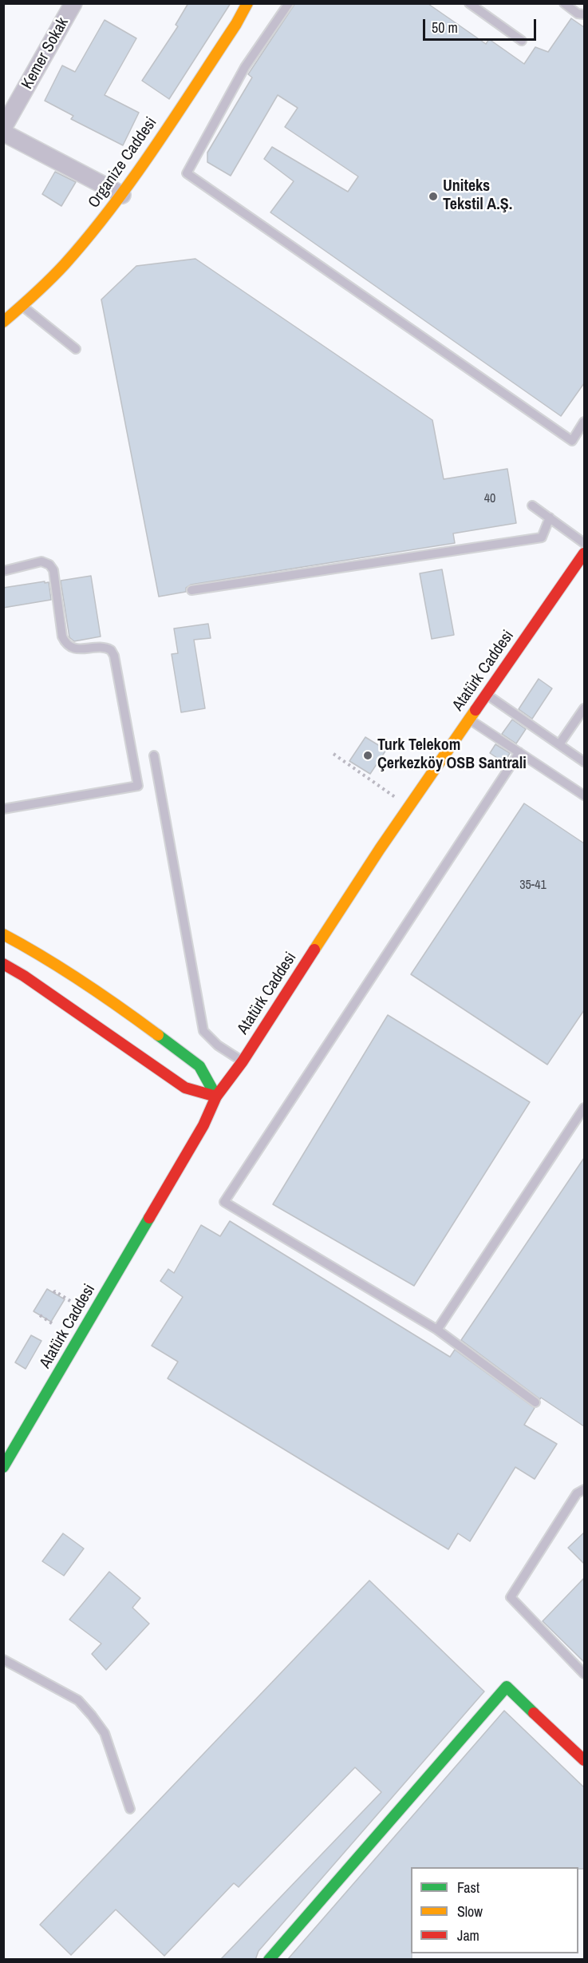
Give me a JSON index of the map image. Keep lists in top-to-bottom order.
{
  "streets": {
    "street": ["Kemer Sokak", "Organize Caddesi", "Atatürk Caddesi"]
  },
  "places": ["Uniteks Tekstil A.Ş.", "Turk Telekom Çerkezköy OSB Santrali"],
  "house_numbers": ["40", "35-41"],
  "legend": ["Fast", "Slow", "Jam"],
  "scale_bar": "50 m"
}
